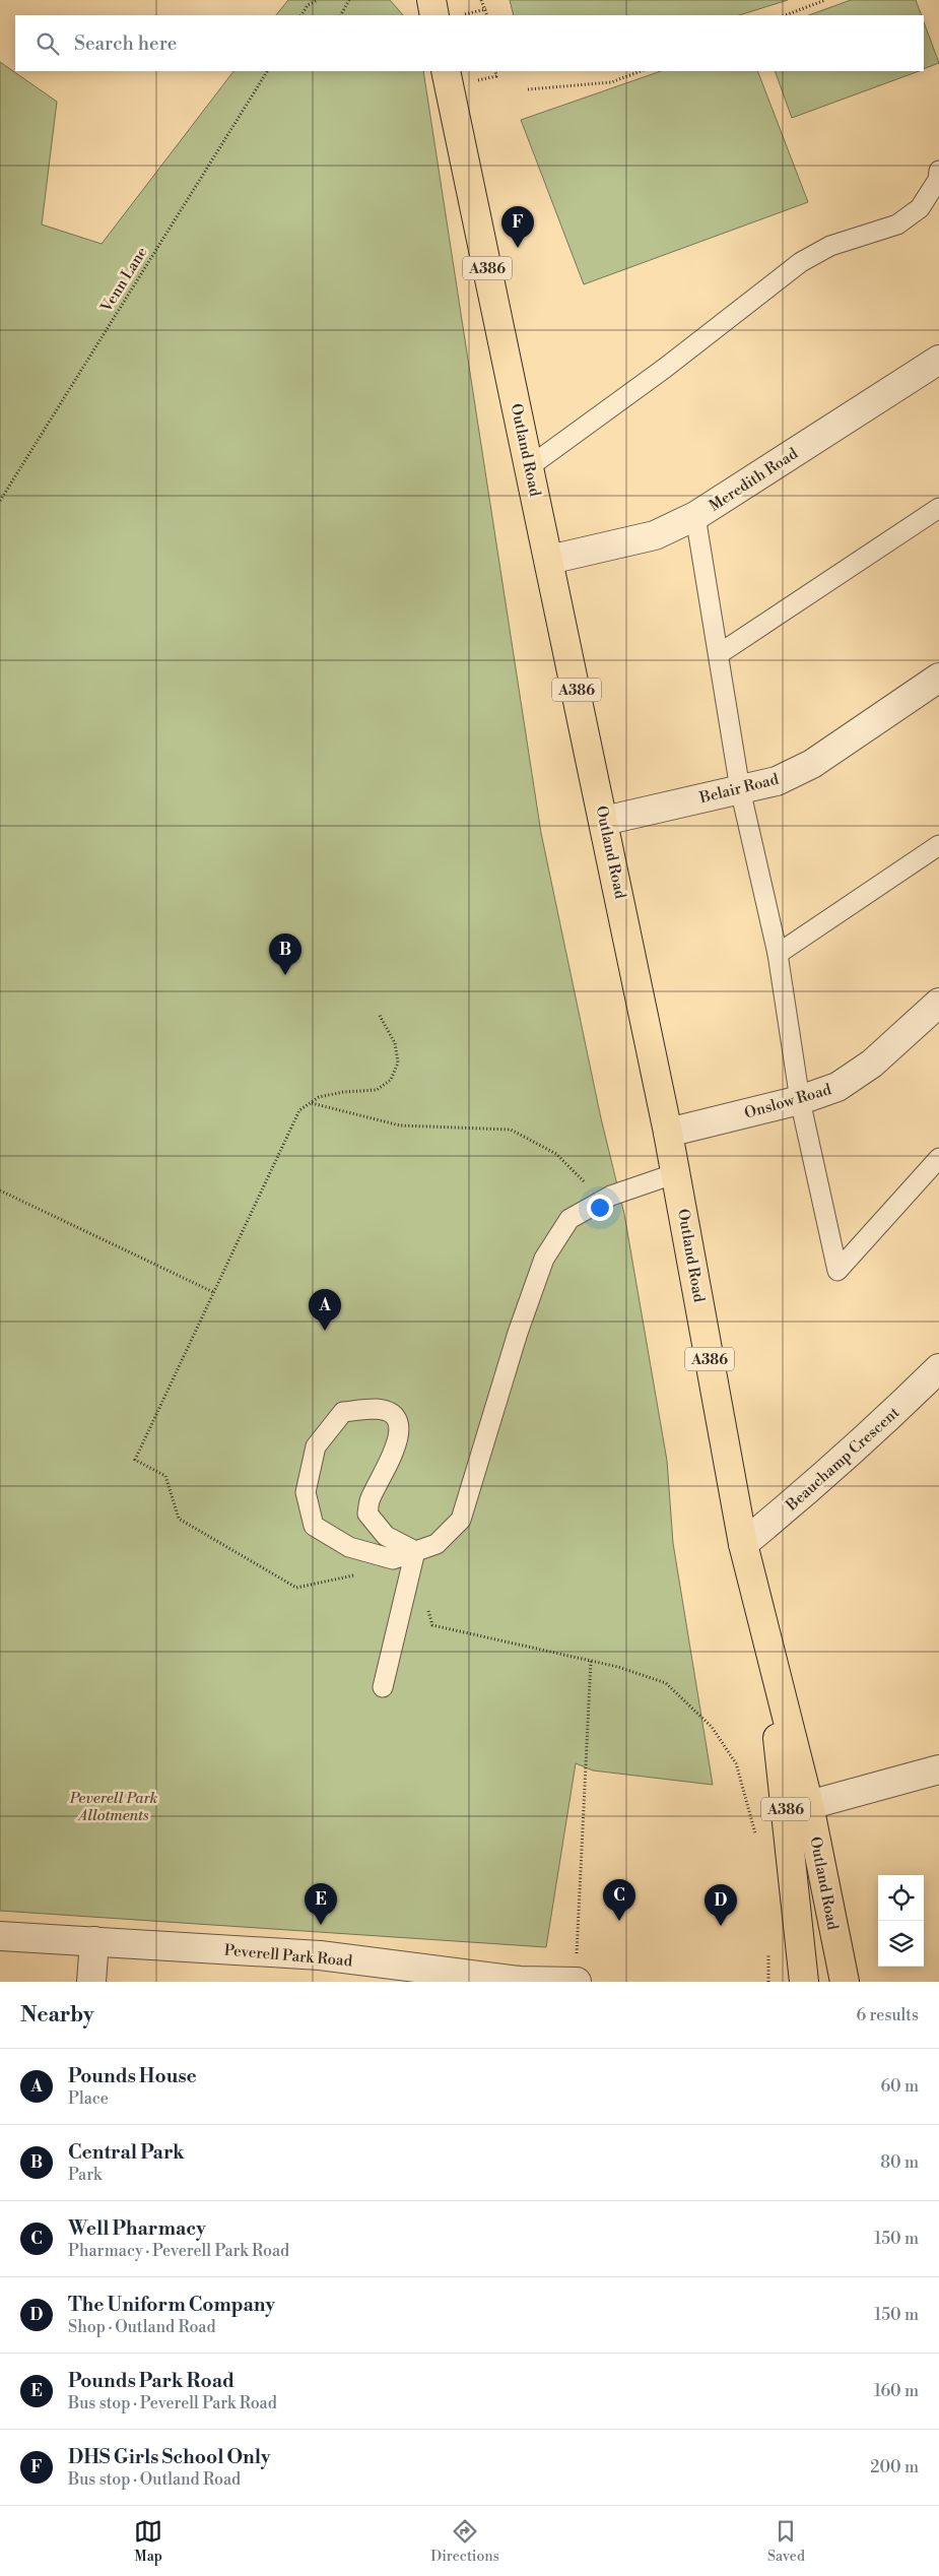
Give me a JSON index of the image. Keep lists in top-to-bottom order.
{
  "streets": {
    "main road": ["A386", "Outland Road"],
    "street": [
      "Meredith Road",
      "Belair Road",
      "Onslow Road",
      "Beauchamp Crescent",
      "Peverell Park Road"
    ],
    "path": ["Venn Lane"]
  },
  "crossings": [
    ["Outland Road", "Meredith Road"],
    ["Outland Road", "Belair Road"],
    ["Outland Road", "Onslow Road"],
    ["Outland Road", "Beauchamp Crescent"]
  ],
  "parks": ["Peverell Park Allotments"],
  "page": {
    "search": "Search here",
    "pins": [
      "F",
      "B",
      "A",
      "C",
      "E",
      "D"
    ],
    "heading": ["Nearby", "6 results"],
    "list": [
      {
        "mark": "A",
        "name": "Pounds House",
        "note": "Place",
        "value": "60 m"
      },
      {
        "mark": "B",
        "name": "Central Park",
        "note": "Park",
        "value": "80 m"
      },
      {
        "mark": "C",
        "name": "Well Pharmacy",
        "note": "Pharmacy · Peverell Park Road",
        "value": "150 m"
      },
      {
        "mark": "D",
        "name": "The Uniform Company",
        "note": "Shop · Outland Road",
        "value": "150 m"
      },
      {
        "mark": "E",
        "name": "Pounds Park Road",
        "note": "Bus stop · Peverell Park Road",
        "value": "160 m"
      },
      {
        "mark": "F",
        "name": "DHS Girls School Only",
        "note": "Bus stop · Outland Road",
        "value": "200 m"
      }
    ],
    "nav": ["Map", "Directions", "Saved"]
  }
}
